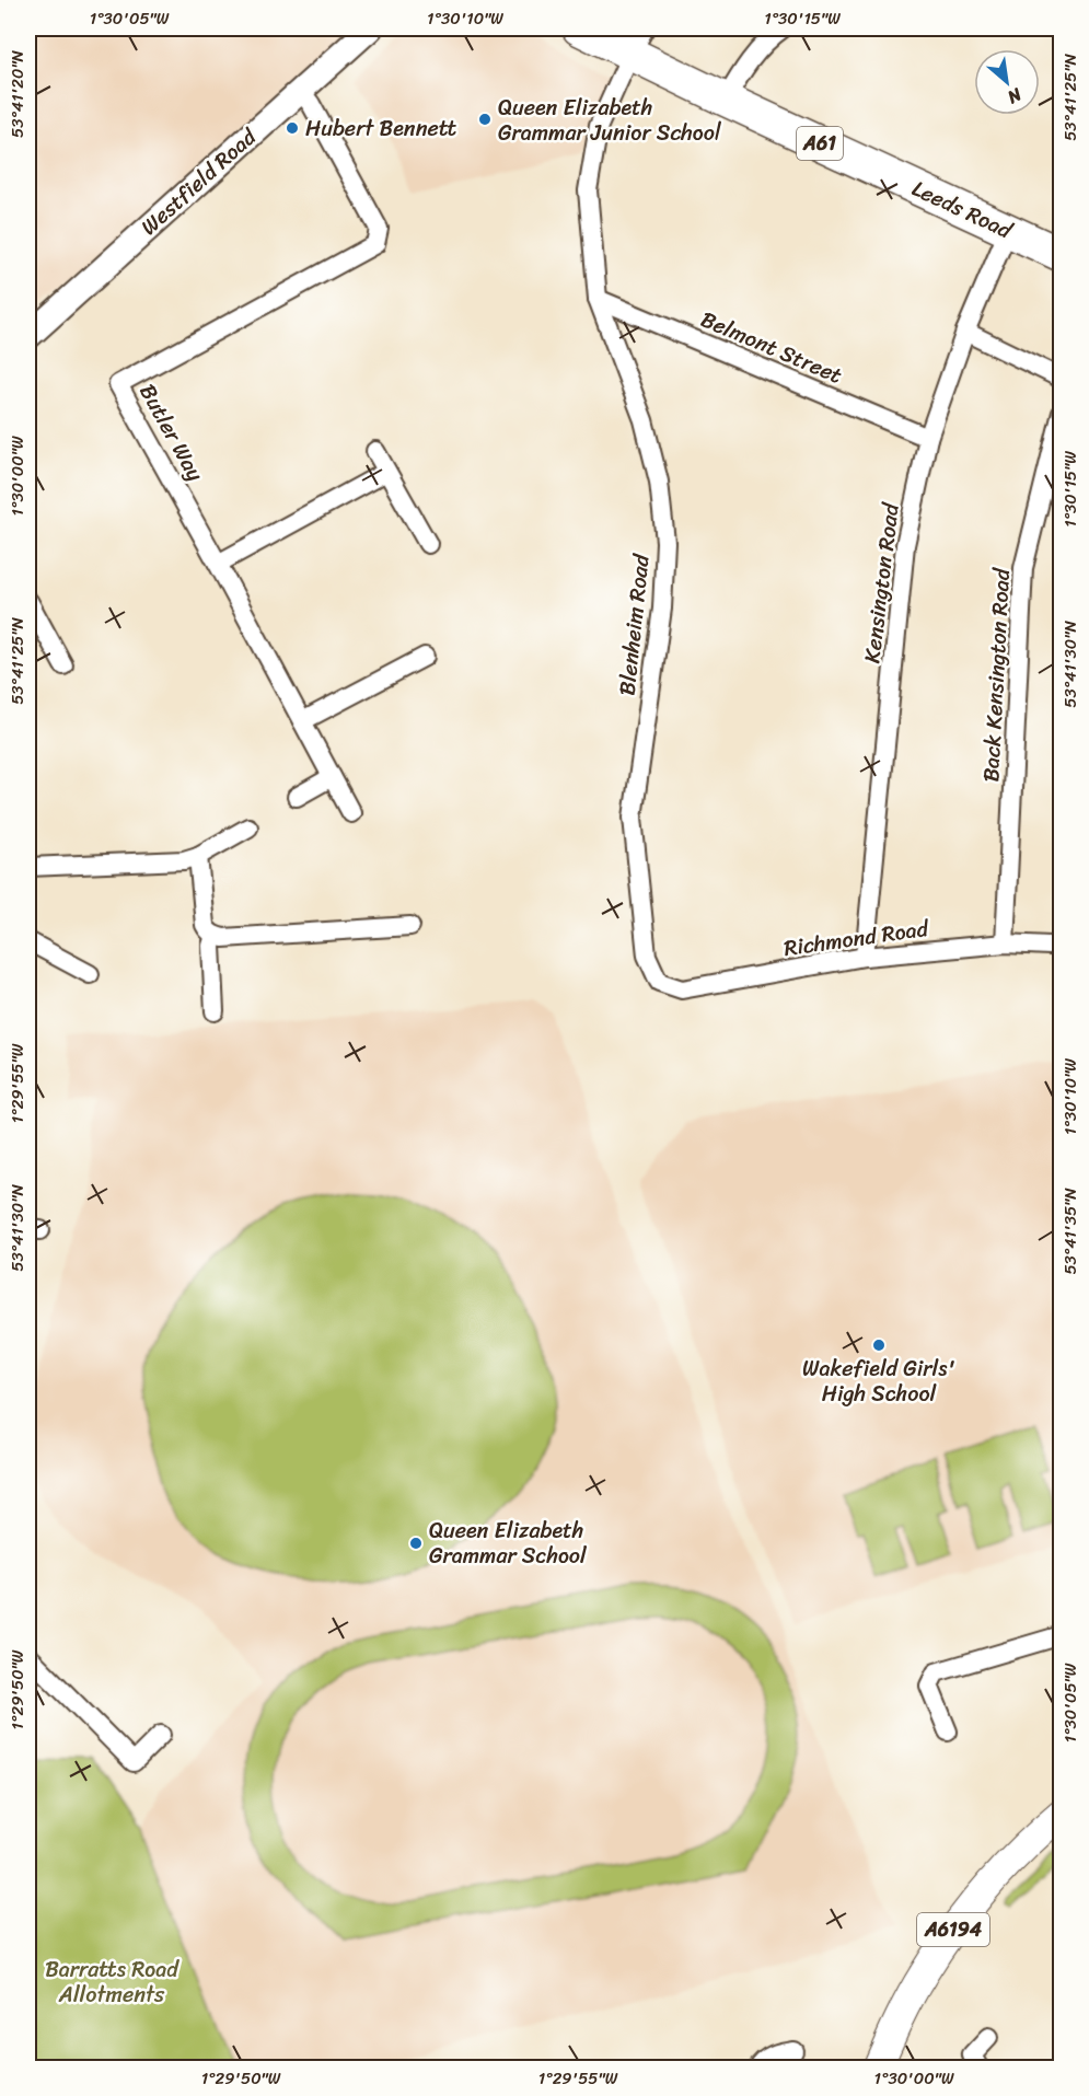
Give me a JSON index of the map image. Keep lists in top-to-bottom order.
{
  "streets": {
    "highway": ["A61", "Leeds Road"],
    "main road": ["A6194"],
    "street": [
      "Westfield Road",
      "Belmont Street",
      "Butler Way",
      "Kensington Road",
      "Blenheim Road",
      "Back Kensington Road",
      "Richmond Road"
    ]
  },
  "crossings": [
    ["Westfield Road", "Butler Way"],
    ["Leeds Road", "Kensington Road"],
    ["Leeds Road", "Blenheim Road"],
    ["Belmont Street", "Kensington Road"],
    ["Belmont Street", "Blenheim Road"],
    ["Kensington Road", "Richmond Road"],
    ["Blenheim Road", "Richmond Road"],
    ["Back Kensington Road", "Richmond Road"]
  ],
  "parks": ["Barratts Road Allotments"],
  "places": [
    "Queen Elizabeth Grammar Junior School",
    "Hubert Bennett",
    "Wakefield Girls' High School",
    "Queen Elizabeth Grammar School"
  ],
  "north": "bottom right",
  "coordinates": [
    "1°30'05\"W",
    "1°30'10\"W",
    "1°30'15\"W",
    "53°41'20\"N",
    "53°41'25\"N",
    "1°30'00\"W",
    "53°41'30\"N",
    "1°29'55\"W",
    "53°41'35\"N",
    "1°29'50\"W"
  ]
}
